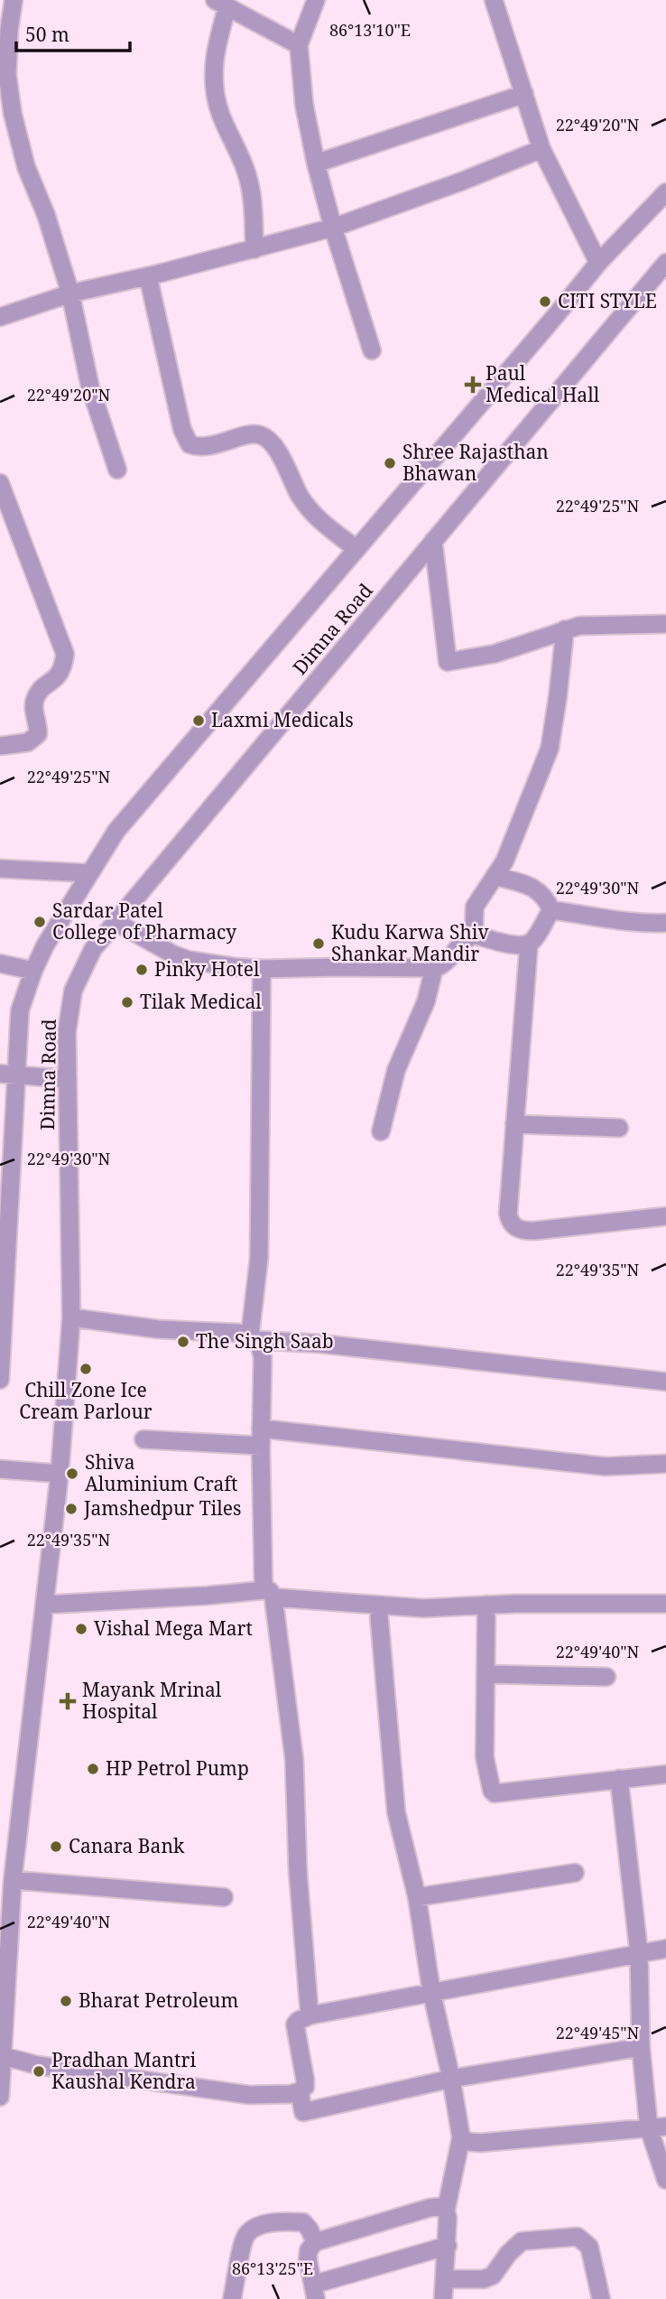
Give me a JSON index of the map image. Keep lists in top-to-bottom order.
{
  "streets": {
    "street": ["Dimna Road"]
  },
  "places": {
    "other": [
      "CITI STYLE",
      "Shree Rajasthan Bhawan",
      "Laxmi Medicals",
      "Sardar Patel College of Pharmacy",
      "Kudu Karwa Shiv Shankar Mandir",
      "Pinky Hotel",
      "Tilak Medical",
      "The Singh Saab",
      "Chill Zone Ice Cream Parlour",
      "Shiva Aluminium Craft",
      "Jamshedpur Tiles",
      "Vishal Mega Mart",
      "HP Petrol Pump",
      "Canara Bank",
      "Bharat Petroleum",
      "Pradhan Mantri Kaushal Kendra"
    ],
    "health": ["Paul Medical Hall", "Mayank Mrinal Hospital"]
  },
  "scale_bar": "50 m",
  "coordinates": [
    "86°13'10\"E",
    "22°49'20\"N",
    "22°49'25\"N",
    "22°49'30\"N",
    "22°49'35\"N",
    "22°49'40\"N",
    "22°49'45\"N",
    "86°13'25\"E"
  ]
}
